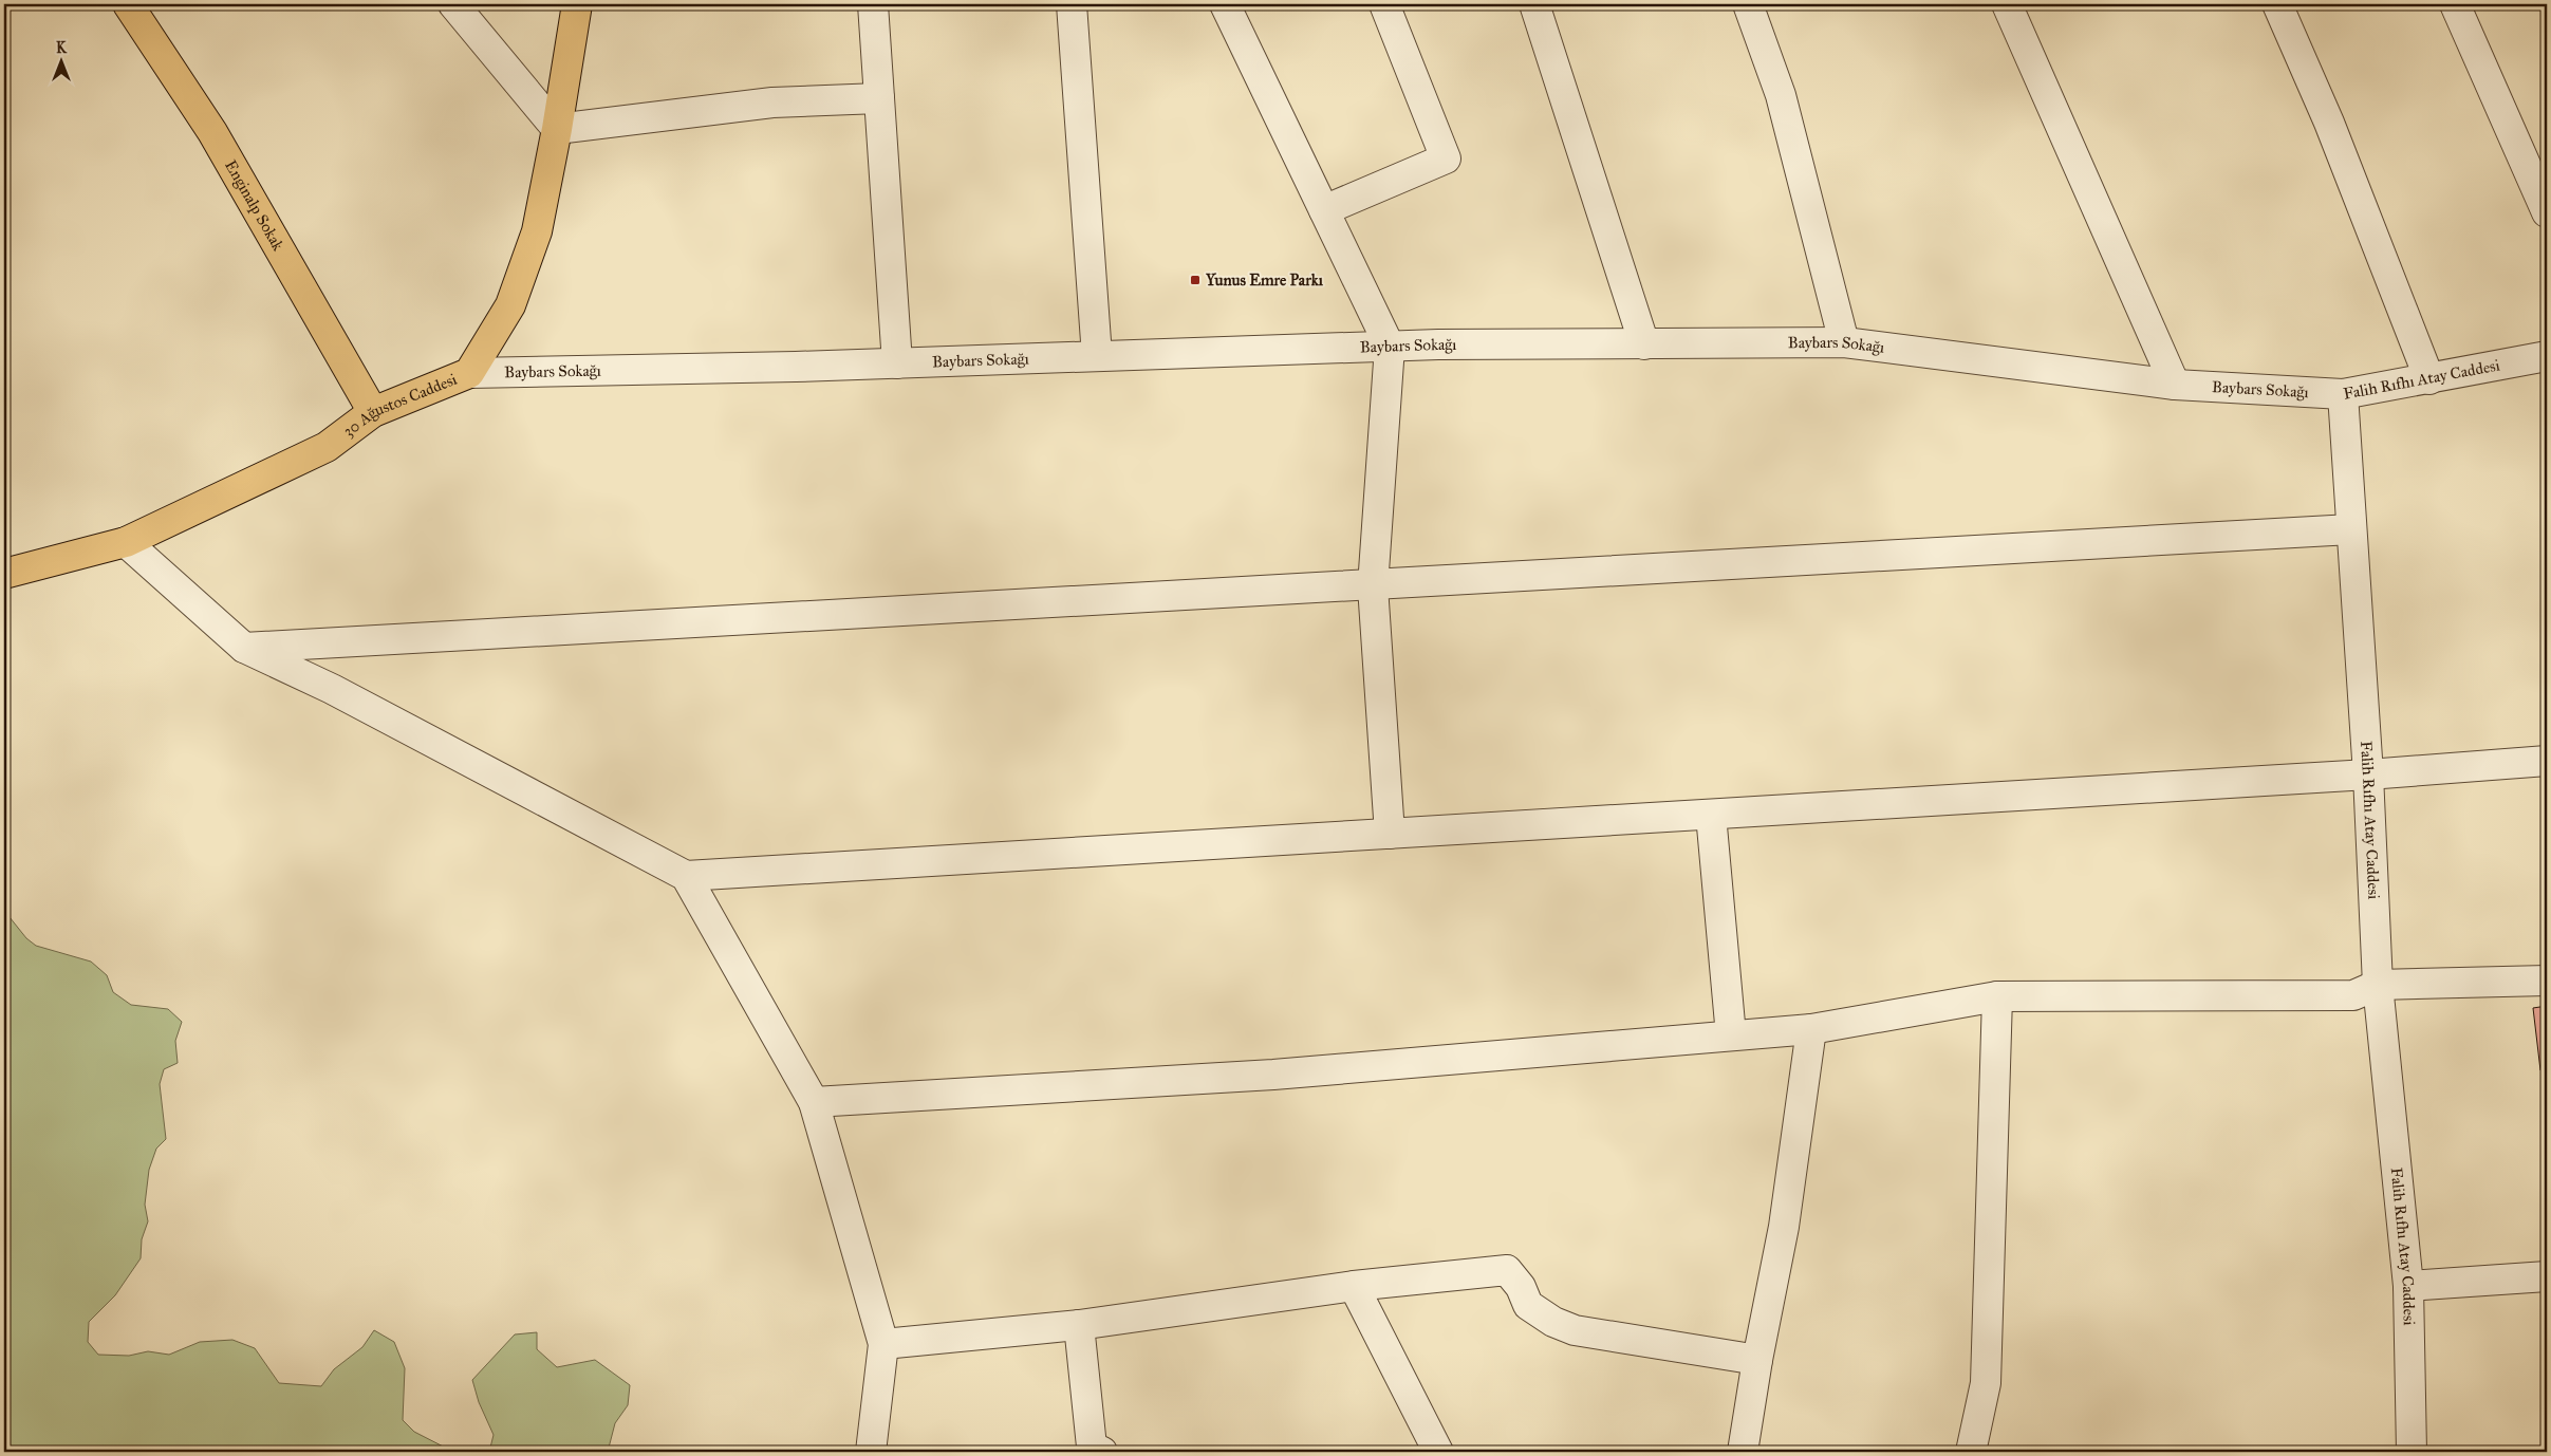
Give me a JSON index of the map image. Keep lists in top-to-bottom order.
{
  "streets": {
    "main road": ["Enginalp Sokak", "30 Ağustos Caddesi"],
    "street": ["Baybars Sokağı", "Falih Rıfhı Atay Caddesi"]
  },
  "crossings": [
    ["Enginalp Sokak", "30 Ağustos Caddesi"],
    ["Baybars Sokağı", "Falih Rıfhı Atay Caddesi"],
    ["Baybars Sokağı", "30 Ağustos Caddesi"]
  ],
  "places": {
    "transit": ["Yunus Emre Parkı"]
  },
  "north": "top"
}
